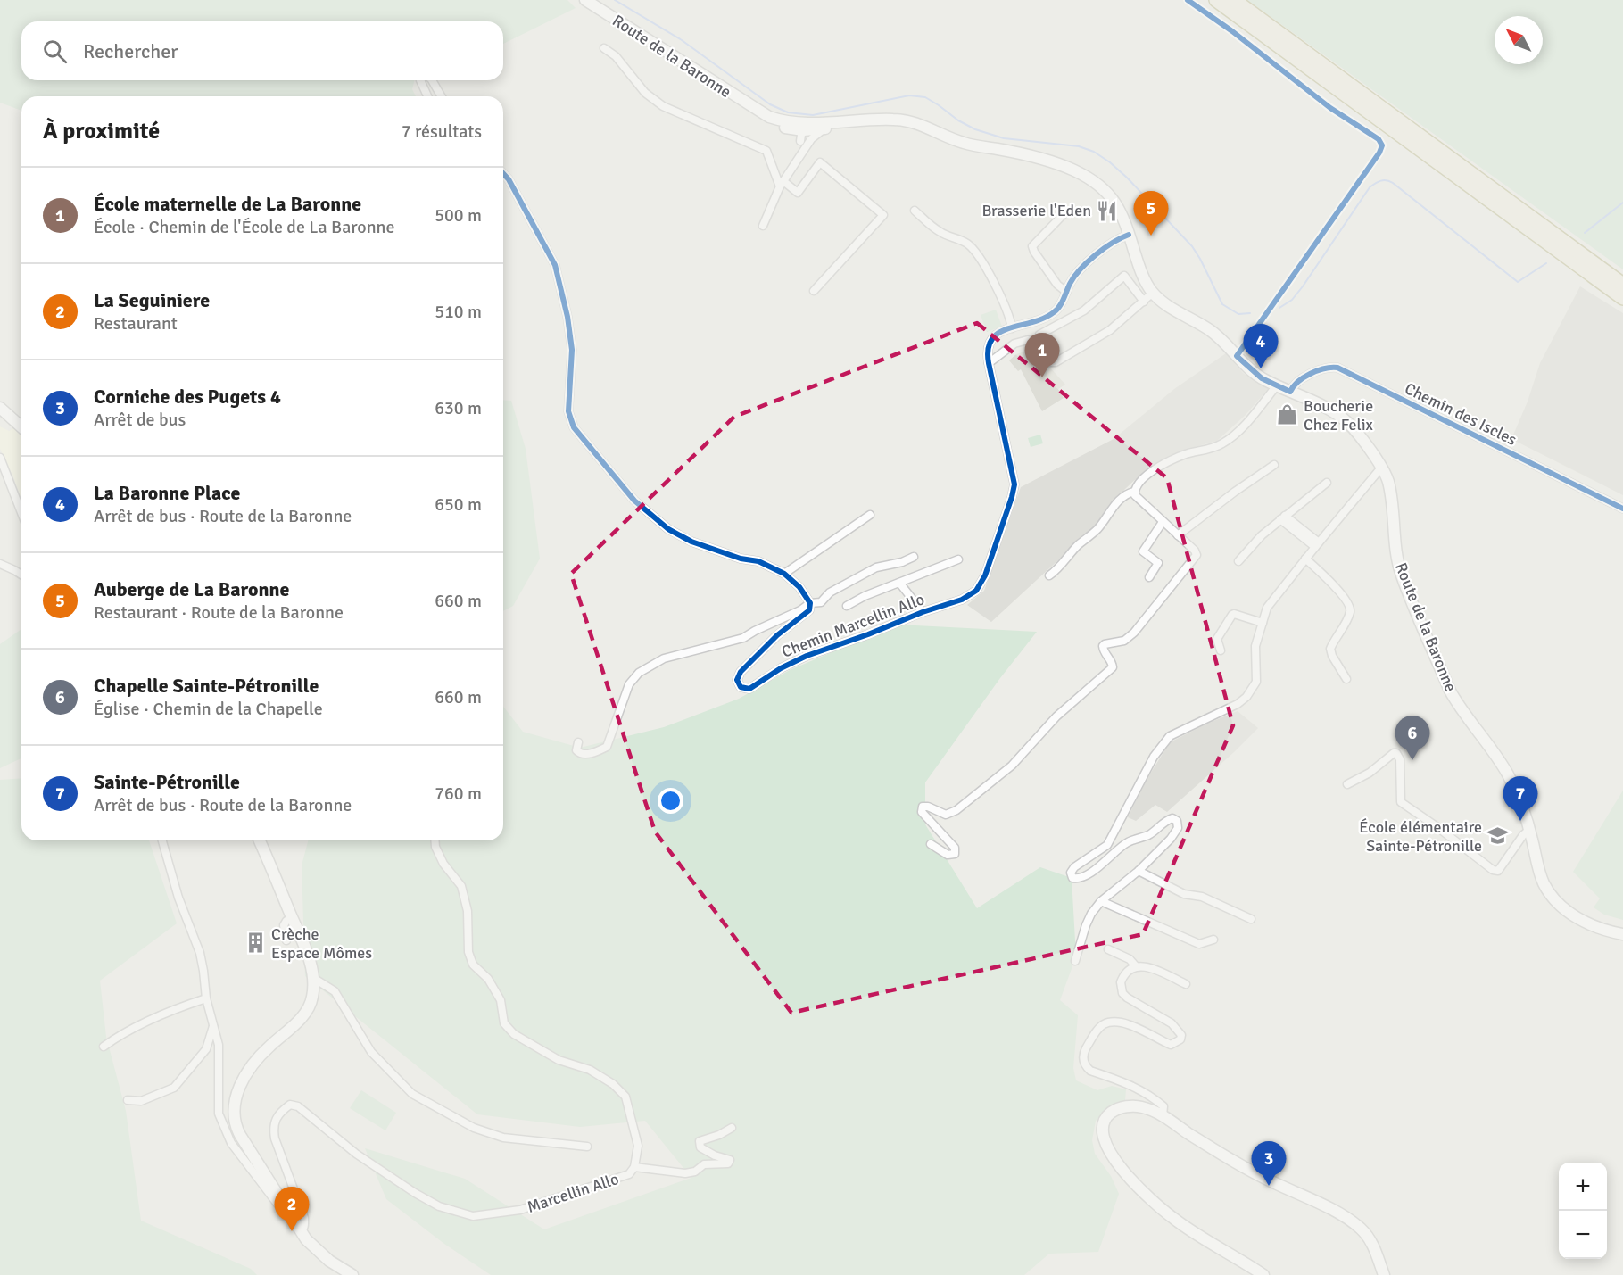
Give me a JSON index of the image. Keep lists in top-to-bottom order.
{
  "streets": {
    "main road": ["Route de la Baronne"],
    "street": ["Chemin des Iscles", "Chemin Marcellin Allo", "Marcellin Allo"]
  },
  "crossings": [
    ["Route de la Baronne", "Chemin des Iscles"],
    ["Route de la Baronne", "Chemin Marcellin Allo"]
  ],
  "places": {
    "restaurant": ["Brasserie l'Eden"],
    "shop": ["Boucherie Chez Felix"],
    "school or university": ["École élémentaire Sainte-Pétronille"],
    "building": ["Crèche Espace Mômes"]
  },
  "north": "top left",
  "page": {
    "search": "Rechercher",
    "heading": ["À proximité", "7 résultats"],
    "list": [
      {
        "mark": "1",
        "name": "École maternelle de La Baronne",
        "note": "École · Chemin de l'École de La Baronne",
        "value": "500 m"
      },
      {
        "mark": "2",
        "name": "La Seguiniere",
        "note": "Restaurant",
        "value": "510 m"
      },
      {
        "mark": "3",
        "name": "Corniche des Pugets 4",
        "note": "Arrêt de bus",
        "value": "630 m"
      },
      {
        "mark": "4",
        "name": "La Baronne Place",
        "note": "Arrêt de bus · Route de la Baronne",
        "value": "650 m"
      },
      {
        "mark": "5",
        "name": "Auberge de La Baronne",
        "note": "Restaurant · Route de la Baronne",
        "value": "660 m"
      },
      {
        "mark": "6",
        "name": "Chapelle Sainte-Pétronille",
        "note": "Église · Chemin de la Chapelle",
        "value": "660 m"
      },
      {
        "mark": "7",
        "name": "Sainte-Pétronille",
        "note": "Arrêt de bus · Route de la Baronne",
        "value": "760 m"
      }
    ],
    "pins": [
      "5",
      "4",
      "1",
      "6",
      "7",
      "3",
      "2"
    ],
    "map_buttons": ["+", "−"]
  }
}
